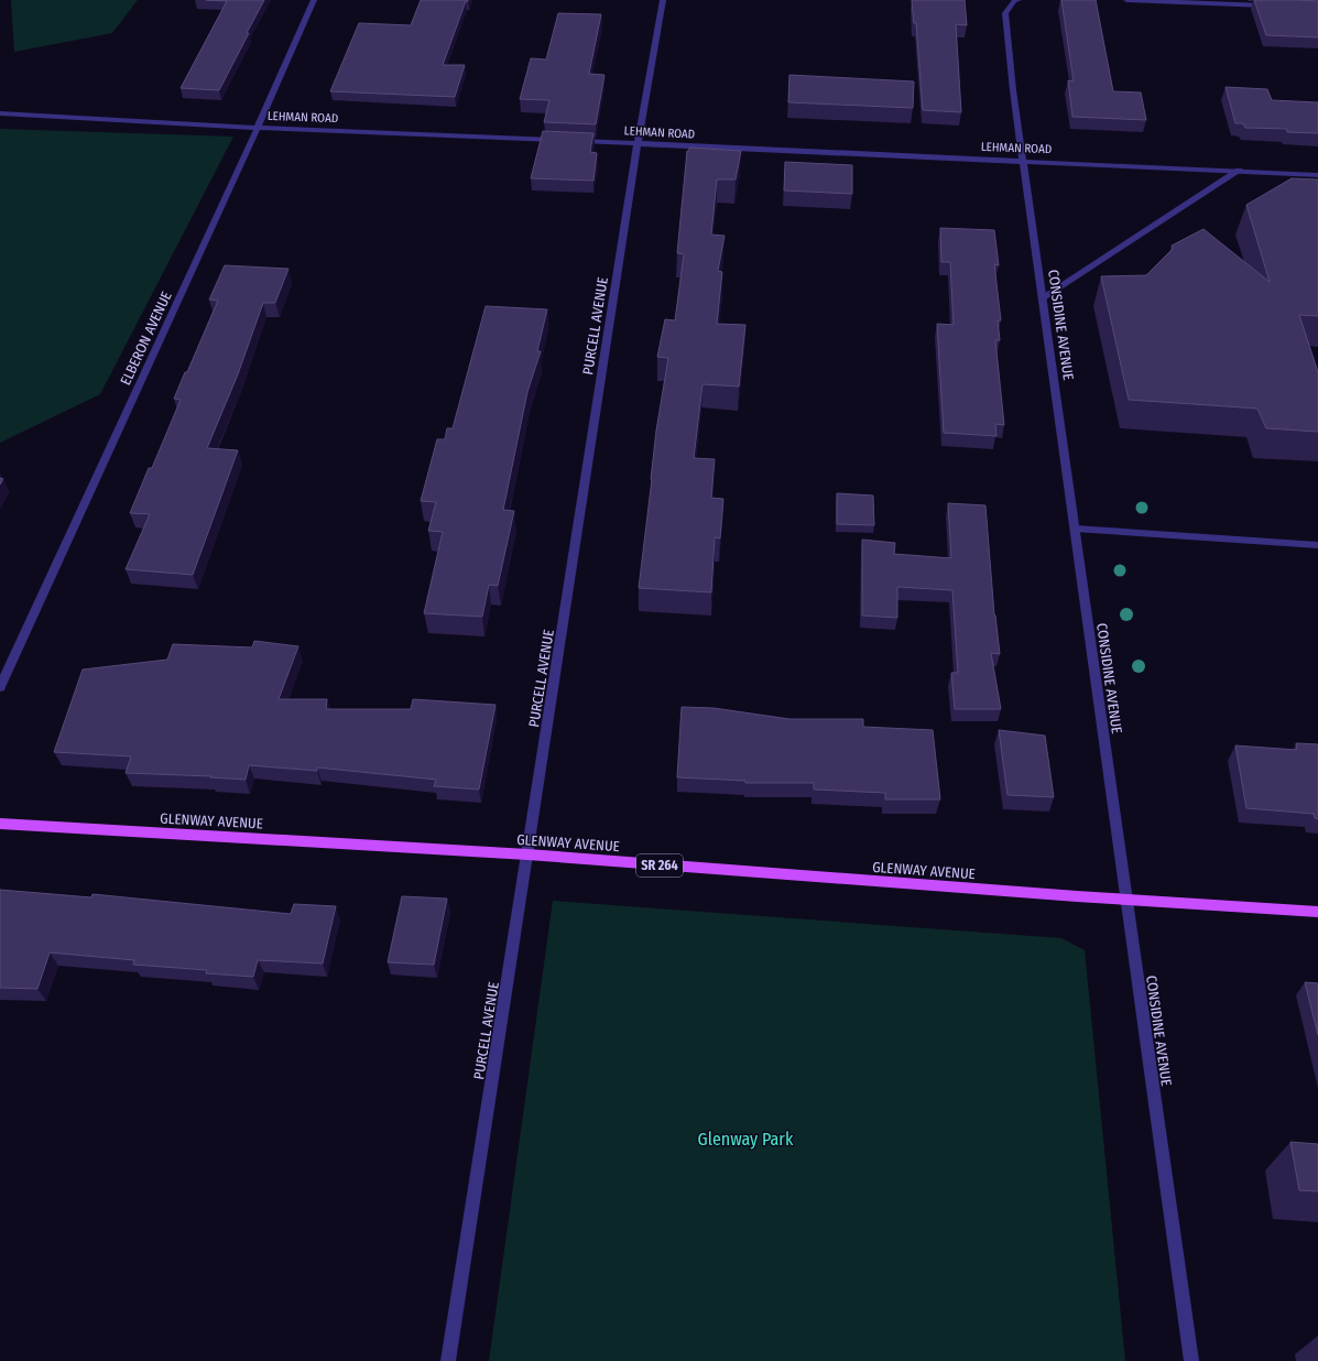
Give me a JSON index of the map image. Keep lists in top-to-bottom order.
{
  "streets": {
    "main road": ["GLENWAY AVENUE", "SR 264"],
    "street": [
      "LEHMAN ROAD",
      "CONSIDINE AVENUE",
      "PURCELL AVENUE",
      "ELBERON AVENUE"
    ]
  },
  "crossings": [
    ["LEHMAN ROAD", "CONSIDINE AVENUE"],
    ["LEHMAN ROAD", "PURCELL AVENUE"],
    ["LEHMAN ROAD", "ELBERON AVENUE"],
    ["CONSIDINE AVENUE", "GLENWAY AVENUE"],
    ["PURCELL AVENUE", "GLENWAY AVENUE"]
  ],
  "parks": ["Glenway Park"]
}
